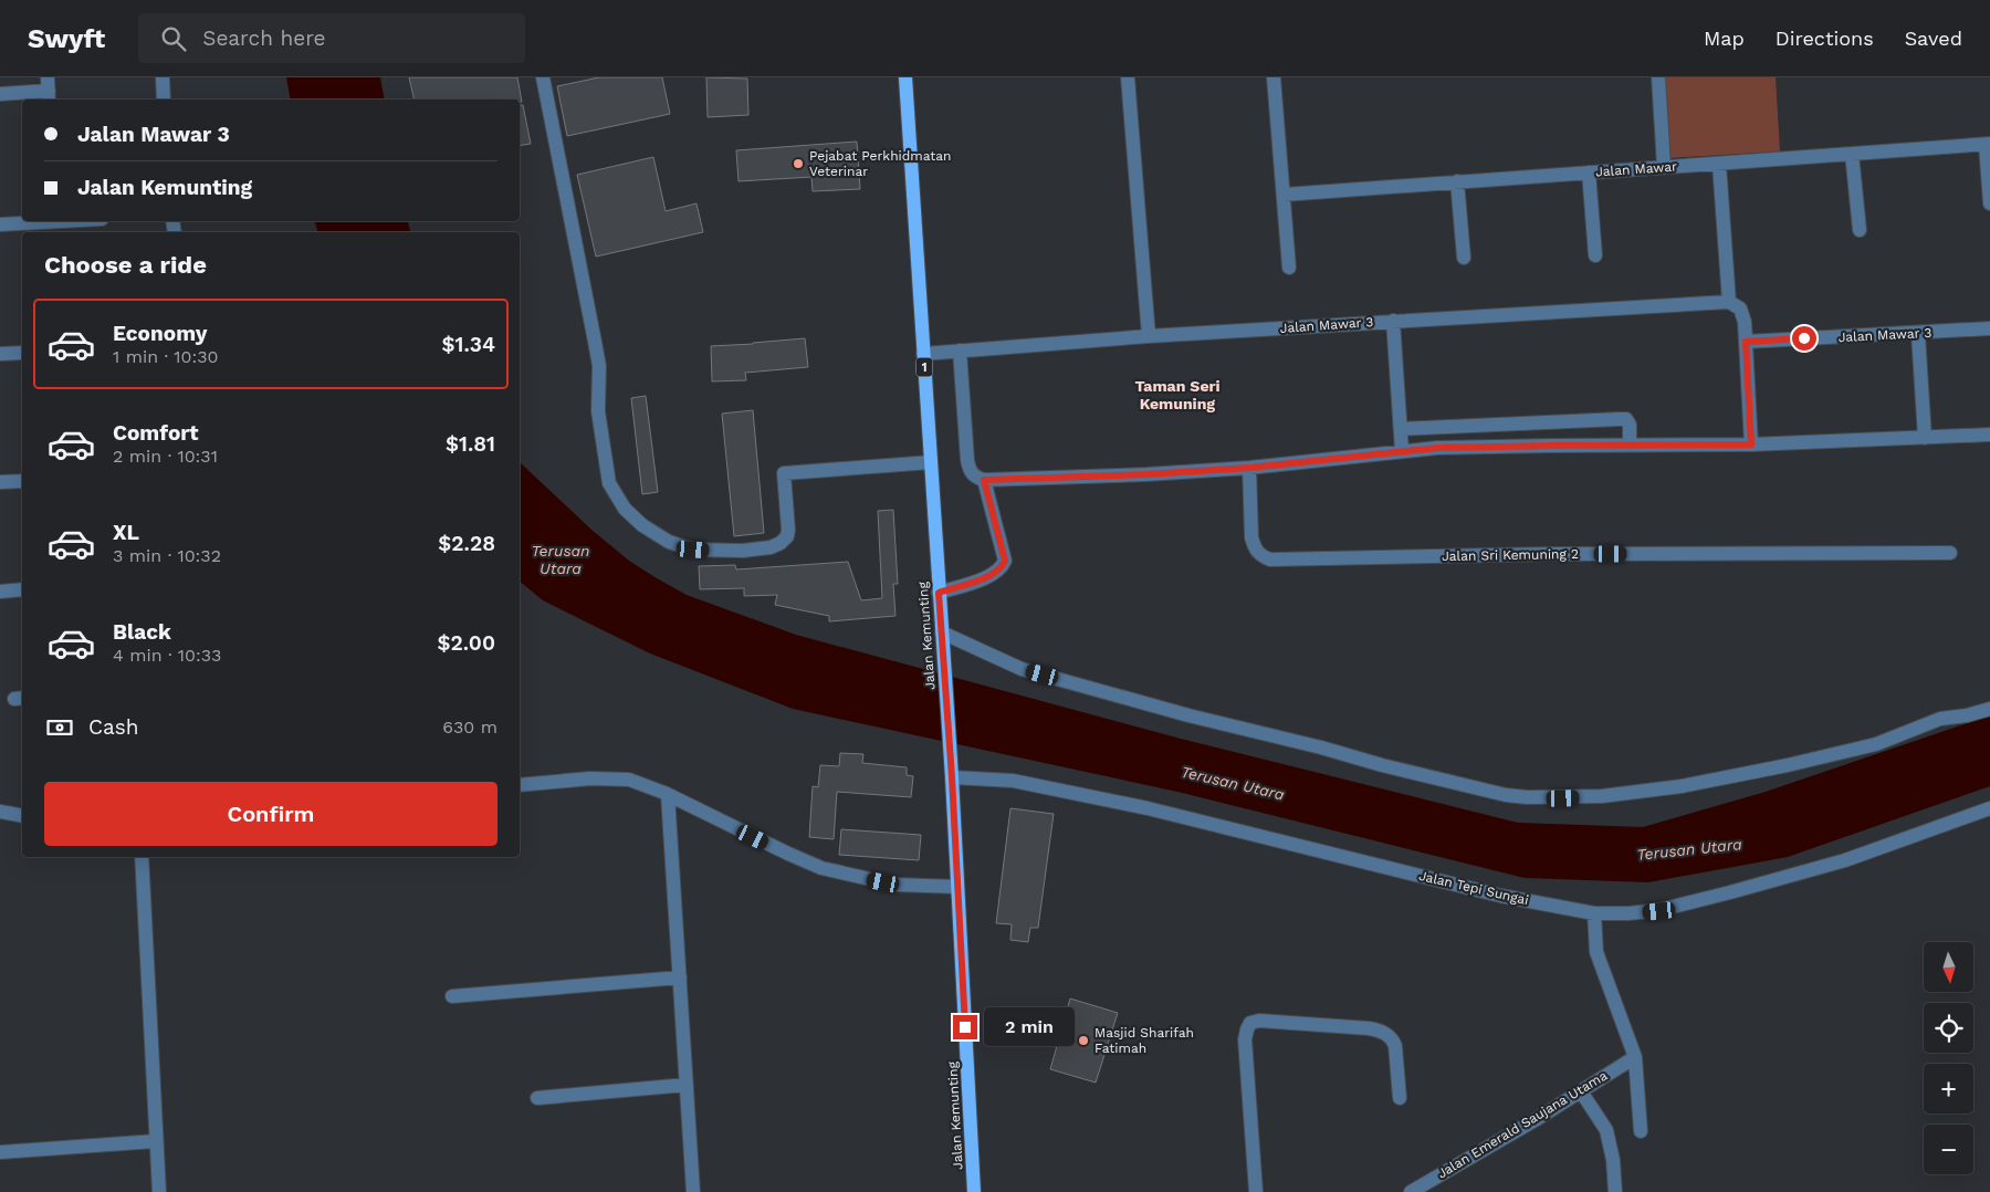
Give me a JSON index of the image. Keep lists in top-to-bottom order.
{
  "streets": {
    "main road": ["1", "Jalan Kemunting"],
    "street": [
      "Jalan Mawar",
      "Jalan Mawar 3",
      "Jalan Sri Kemuning 2",
      "Jalan Tepi Sungai",
      "Jalan Emerald Saujana Utama"
    ]
  },
  "crossings": [
    ["Jalan Mawar 3", "Jalan Kemunting"],
    ["Jalan Kemunting", "Jalan Tepi Sungai"]
  ],
  "districts": ["Taman Seri Kemuning"],
  "water": ["Terusan Utara"],
  "places": ["Pejabat Perkhidmatan Veterinar", "Masjid Sharifah Fatimah"],
  "north": "bottom",
  "page": {
    "header": "Swyft",
    "search": "Search here",
    "nav": ["Map", "Directions", "Saved"],
    "banner": ["Jalan Mawar 3", "Jalan Kemunting"],
    "heading": "Choose a ride",
    "list": [
      {
        "name": "Economy",
        "note": "1 min · 10:30",
        "value": "$1.34"
      },
      {
        "name": "Comfort",
        "note": "2 min · 10:31",
        "value": "$1.81"
      },
      {
        "name": "XL",
        "note": "3 min · 10:32",
        "value": "$2.28"
      },
      {
        "name": "Black",
        "note": "4 min · 10:33",
        "value": "$2.00"
      }
    ],
    "pay": ["Cash", "630 m"],
    "buttons": "Confirm",
    "map_buttons": ["+", "−"],
    "bubble": "2 min"
  }
}
